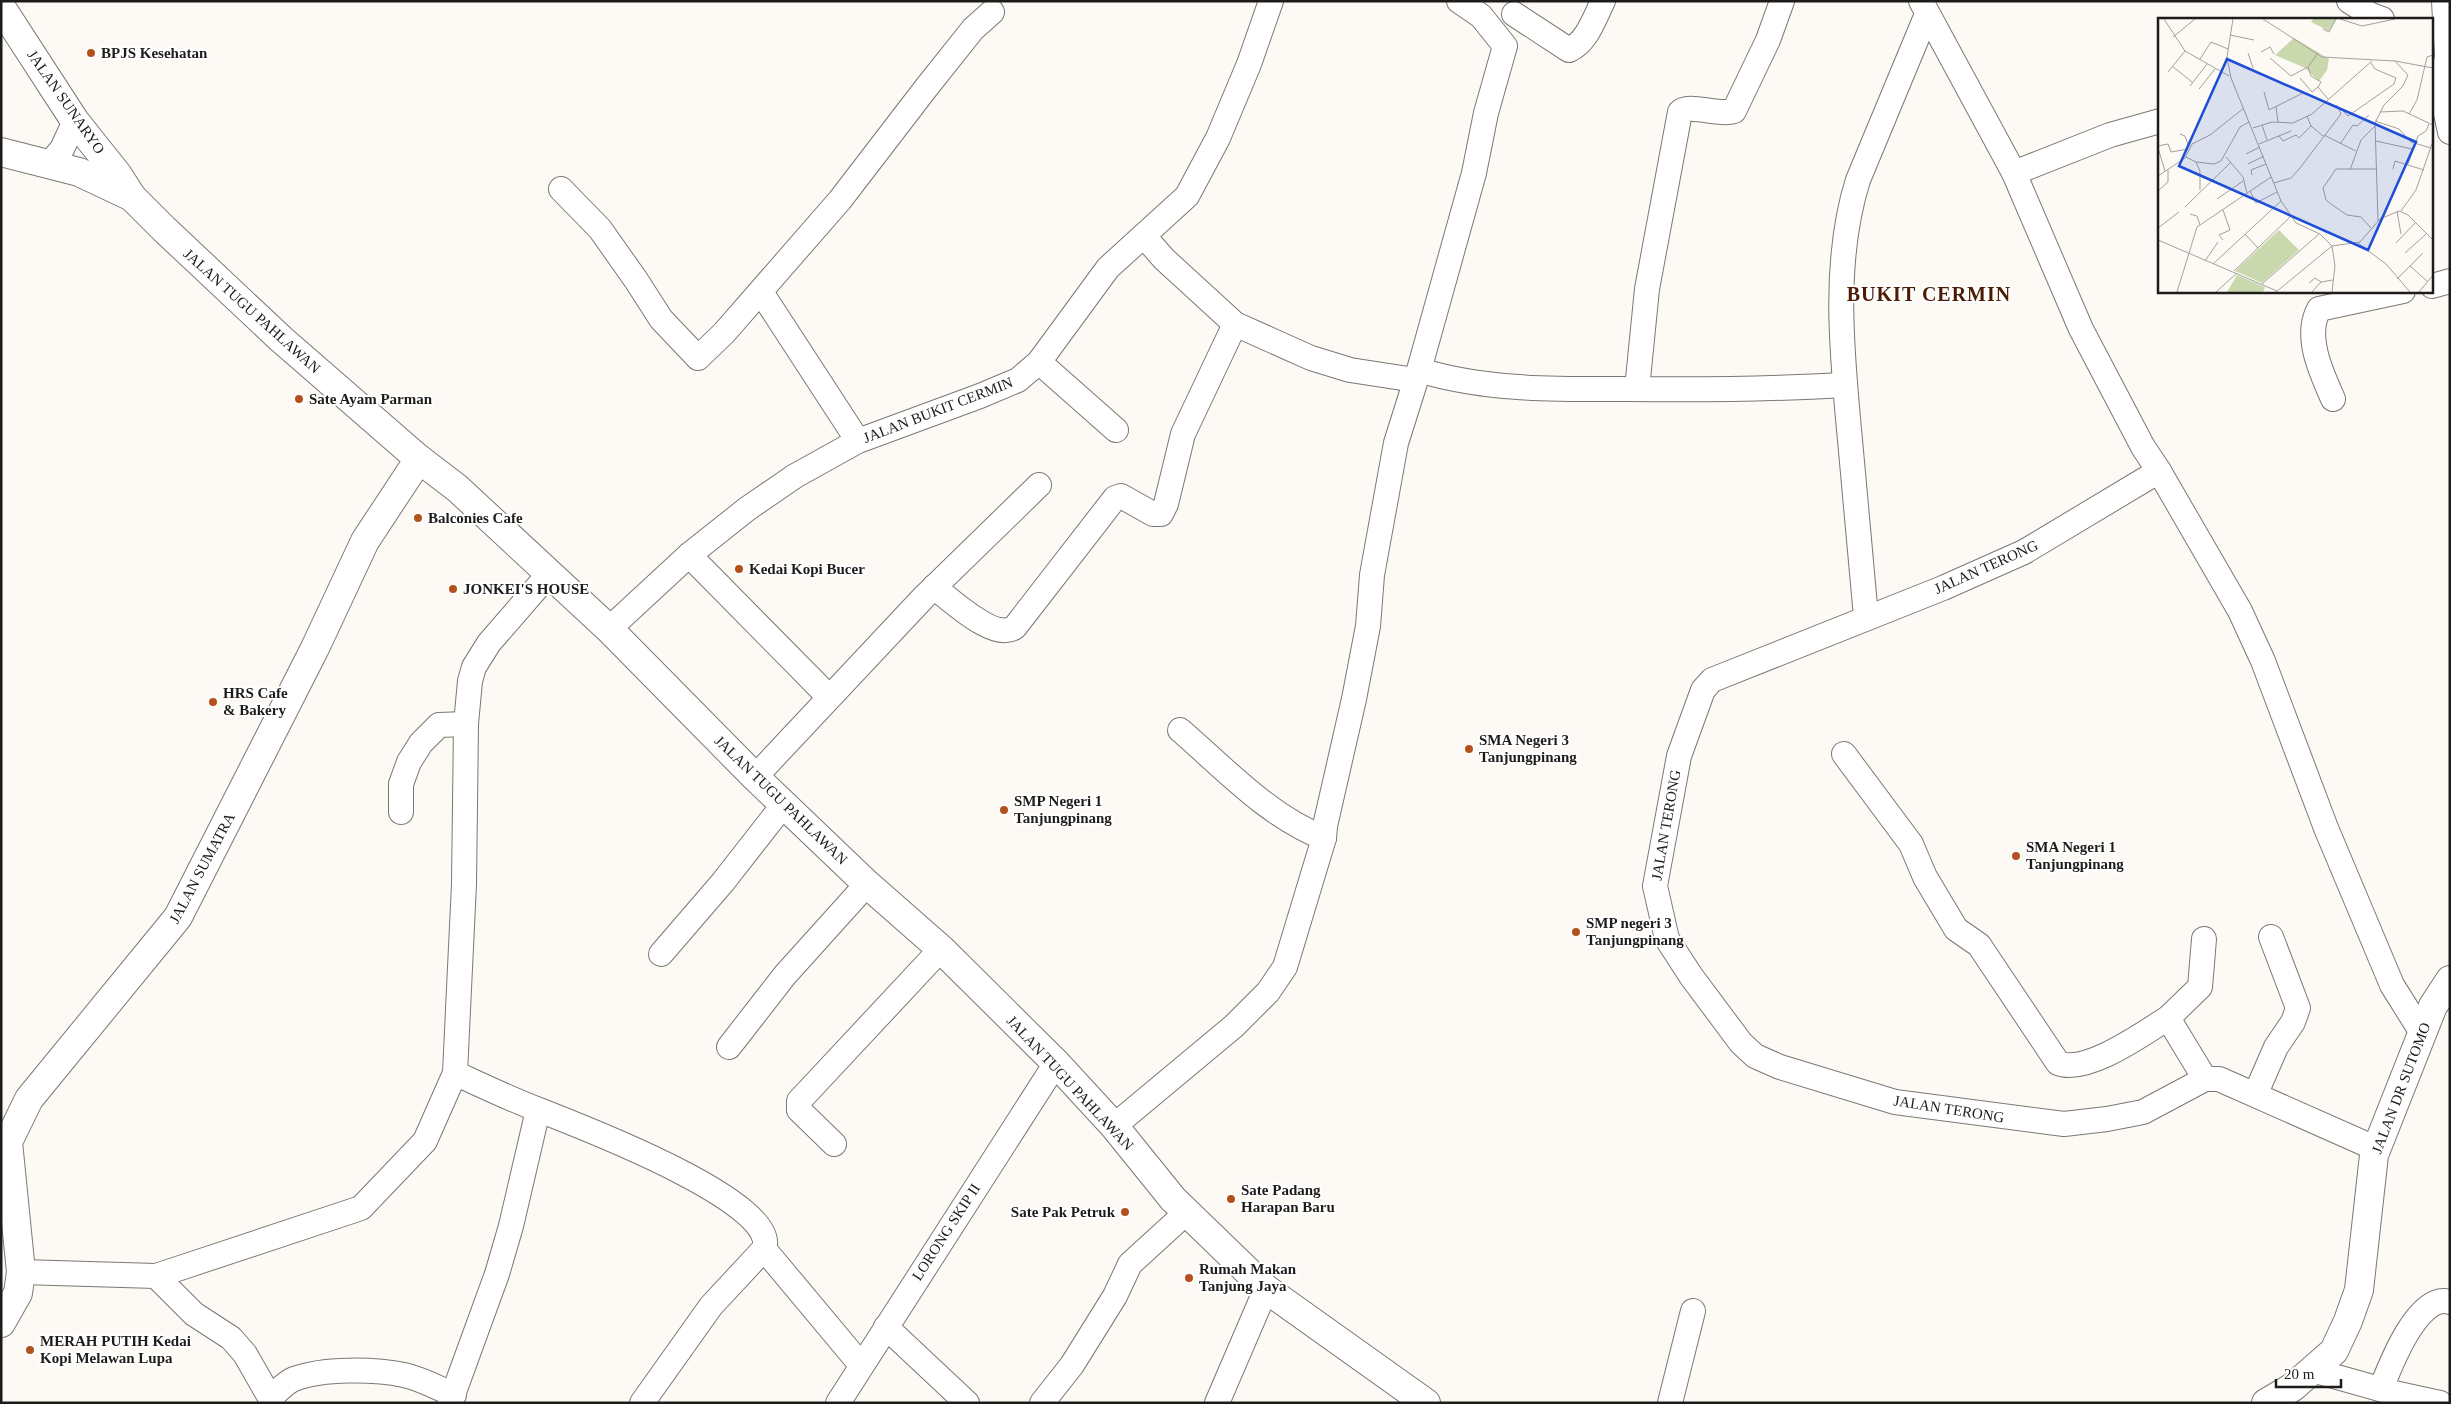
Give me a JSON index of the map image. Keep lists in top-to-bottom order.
{
  "streets": {
    "main road": [
      "JALAN SUNARYO",
      "JALAN TUGU PAHLAWAN",
      "JALAN SUMATRA",
      "JALAN DR SUTOMO"
    ],
    "street": ["JALAN BUKIT CERMIN", "JALAN TERONG", "LORONG SKIP II"]
  },
  "crossings": [
    ["JALAN SUNARYO", "JALAN TUGU PAHLAWAN"],
    ["JALAN TUGU PAHLAWAN", "JALAN BUKIT CERMIN"],
    ["JALAN TUGU PAHLAWAN", "JALAN SUMATRA"],
    ["JALAN TUGU PAHLAWAN", "LORONG SKIP II"]
  ],
  "districts": ["BUKIT CERMIN"],
  "places": [
    "BPJS Kesehatan",
    "Sate Ayam Parman",
    "Balconies Cafe",
    "Kedai Kopi Bucer",
    "JONKEI'S HOUSE",
    "HRS Cafe & Bakery",
    "SMA Negeri 3 Tanjungpinang",
    "SMP Negeri 1 Tanjungpinang",
    "SMA Negeri 1 Tanjungpinang",
    "SMP negeri 3 Tanjungpinang",
    "Sate Padang Harapan Baru",
    "Sate Pak Petruk",
    "Rumah Makan Tanjung Jaya",
    "MERAH PUTIH Kedai Kopi Melawan Lupa"
  ],
  "scale_bar": "20 m"
}
